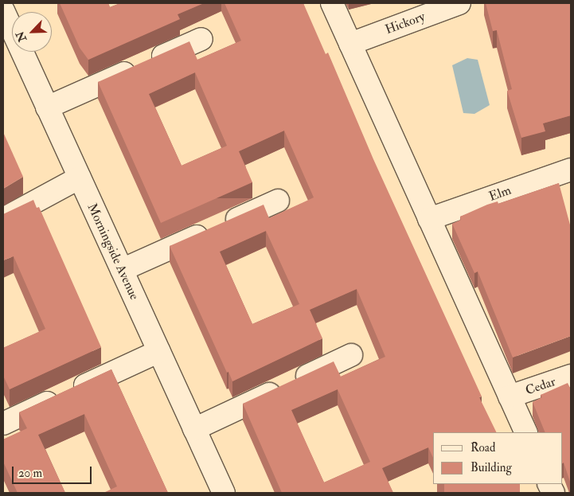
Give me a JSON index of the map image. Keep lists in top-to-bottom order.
{
  "streets": {
    "street": [
      "Hickory",
      "Elm",
      "Morningside Avenue",
      "Cedar"
    ]
  },
  "legend": ["Road", "Building"],
  "scale_bar": "20 m",
  "north": "bottom left"
}
